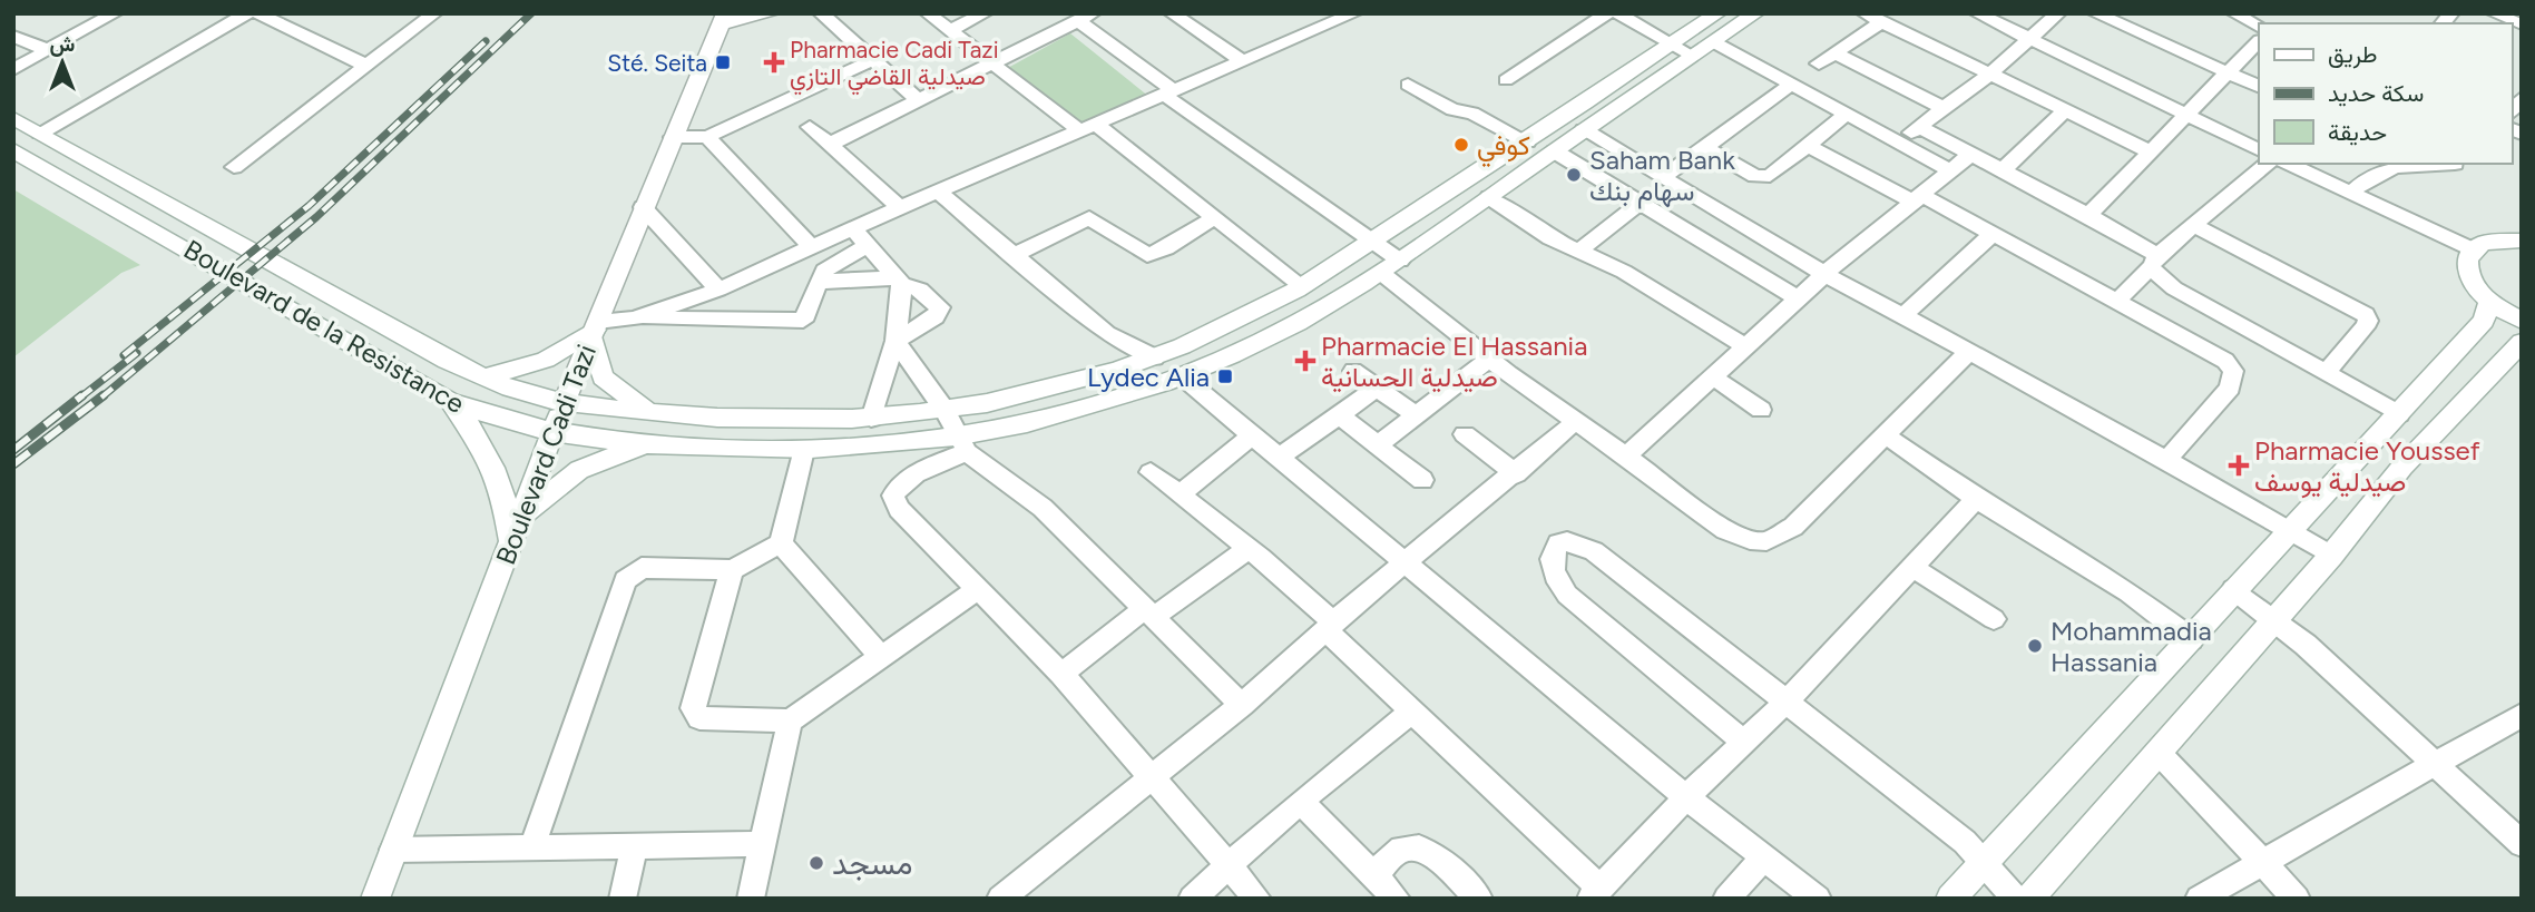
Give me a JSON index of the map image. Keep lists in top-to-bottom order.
{
  "streets": {
    "main road": ["Boulevard de la Resistance", "Boulevard Cadi Tazi"]
  },
  "crossings": [
    ["Boulevard de la Resistance", "Boulevard Cadi Tazi"]
  ],
  "places": {
    "transit": ["Sté. Seita", "Lydec Alia"],
    "health": ["Pharmacie Cadi Tazi صيدلية القاضي التازي", "Pharmacie El Hassania صيدلية الحسانية", "Pharmacie Youssef صيدلية يوسف"],
    "other": [
      "كوفي",
      "Saham Bank سهام بنك",
      "Mohammadia Hassania",
      "مسجد"
    ]
  },
  "legend": ["طريق", "سكة حديد", "حديقة"],
  "north": "top"
}
